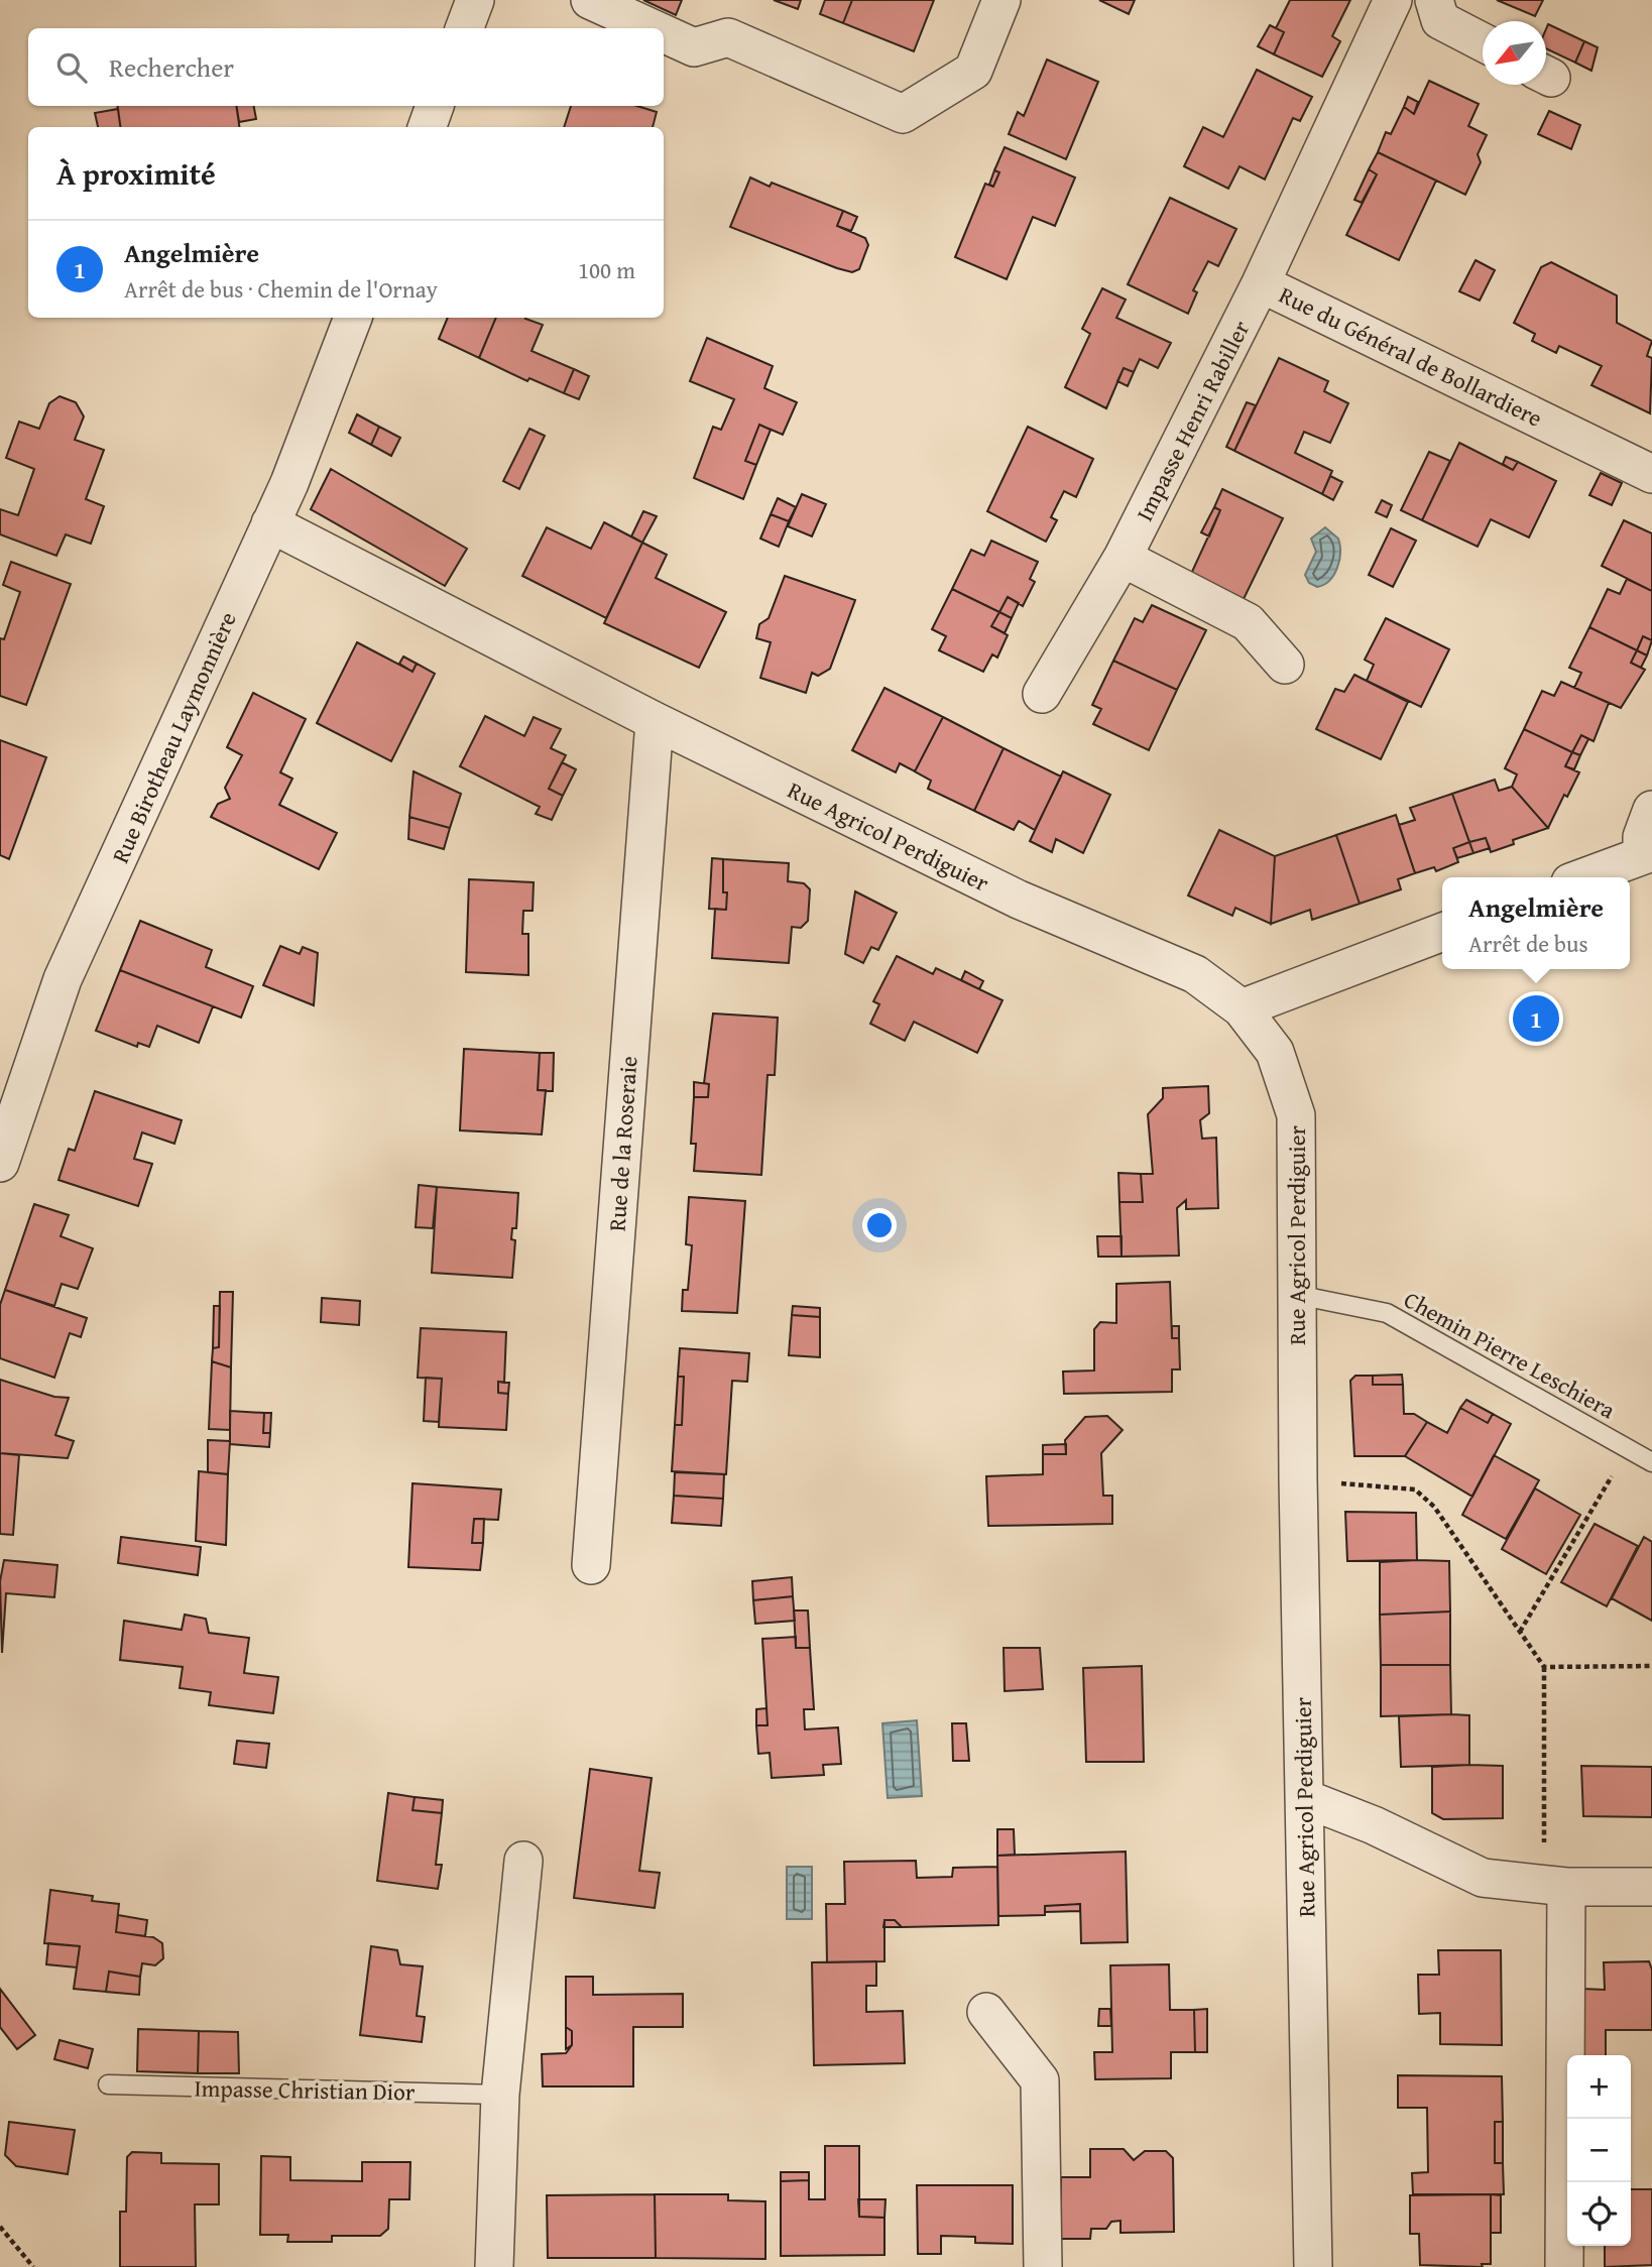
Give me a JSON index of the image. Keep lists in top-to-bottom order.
{
  "streets": {
    "street": [
      "Rue du Général de Bollardiere",
      "Impasse Henri Rabiller",
      "Rue Birotheau Laymonnière",
      "Rue Agricol Perdiguier",
      "Rue de la Roseraie"
    ],
    "lane": ["Chemin Pierre Leschiera", "Impasse Christian Dior"]
  },
  "crossings": [
    ["Rue du Général de Bollardiere", "Impasse Henri Rabiller"],
    ["Rue Birotheau Laymonnière", "Rue Agricol Perdiguier"],
    ["Rue Agricol Perdiguier", "Rue de la Roseraie"],
    ["Rue Agricol Perdiguier", "Chemin Pierre Leschiera"]
  ],
  "north": "bottom left",
  "page": {
    "search": "Rechercher",
    "heading": "À proximité",
    "list": [
      {
        "mark": "1",
        "name": "Angelmière",
        "note": "Arrêt de bus · Chemin de l'Ornay",
        "value": "100 m"
      }
    ],
    "popup": ["Angelmière", "Arrêt de bus"],
    "pins": "1",
    "map_buttons": ["+", "−"]
  }
}
